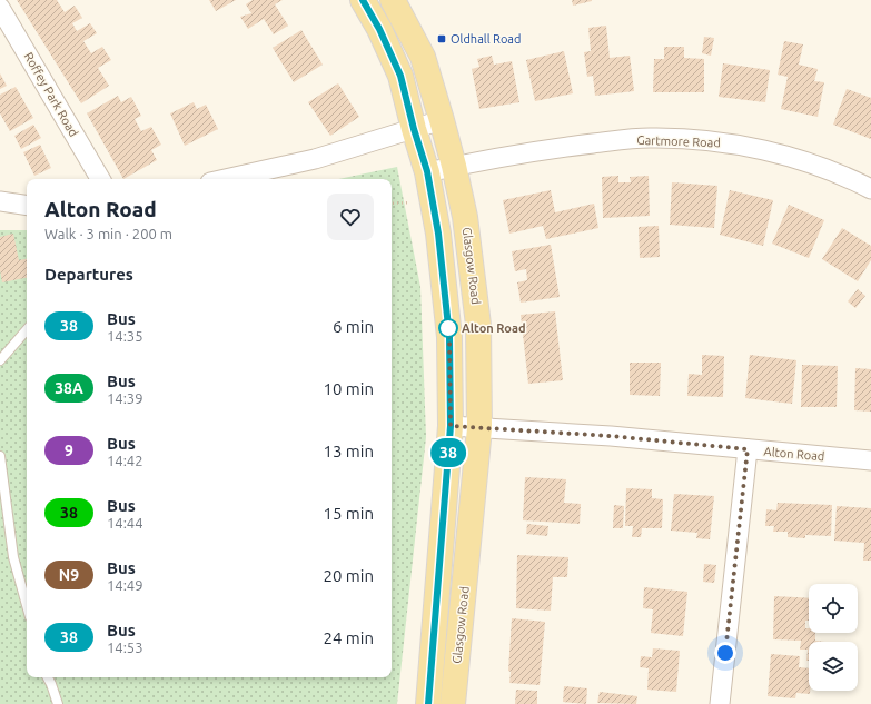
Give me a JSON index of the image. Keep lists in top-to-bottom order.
{
  "streets": {
    "main road": ["Glasgow Road"],
    "street": ["Roffey Park Road", "Gartmore Road", "Alton Road"]
  },
  "crossings": [
    ["Gartmore Road", "Glasgow Road"],
    ["Glasgow Road", "Alton Road"]
  ],
  "places": {
    "transit": ["Oldhall Road"],
    "other": ["Alton Road"]
  },
  "lines": ["bus line 38"],
  "page": {
    "on_map": "38",
    "heading": [
      ["Alton Road", "Walk · 3 min · 200 m"],
      "Departures"
    ],
    "list": [
      {
        "mark": "38",
        "name": "Bus",
        "note": "14:35",
        "value": "6 min"
      },
      {
        "mark": "38A",
        "name": "Bus",
        "note": "14:39",
        "value": "10 min"
      },
      {
        "mark": "9",
        "name": "Bus",
        "note": "14:42",
        "value": "13 min"
      },
      {
        "mark": "38",
        "name": "Bus",
        "note": "14:44",
        "value": "15 min"
      },
      {
        "mark": "N9",
        "name": "Bus",
        "note": "14:49",
        "value": "20 min"
      },
      {
        "mark": "38",
        "name": "Bus",
        "note": "14:53",
        "value": "24 min"
      }
    ]
  }
}
